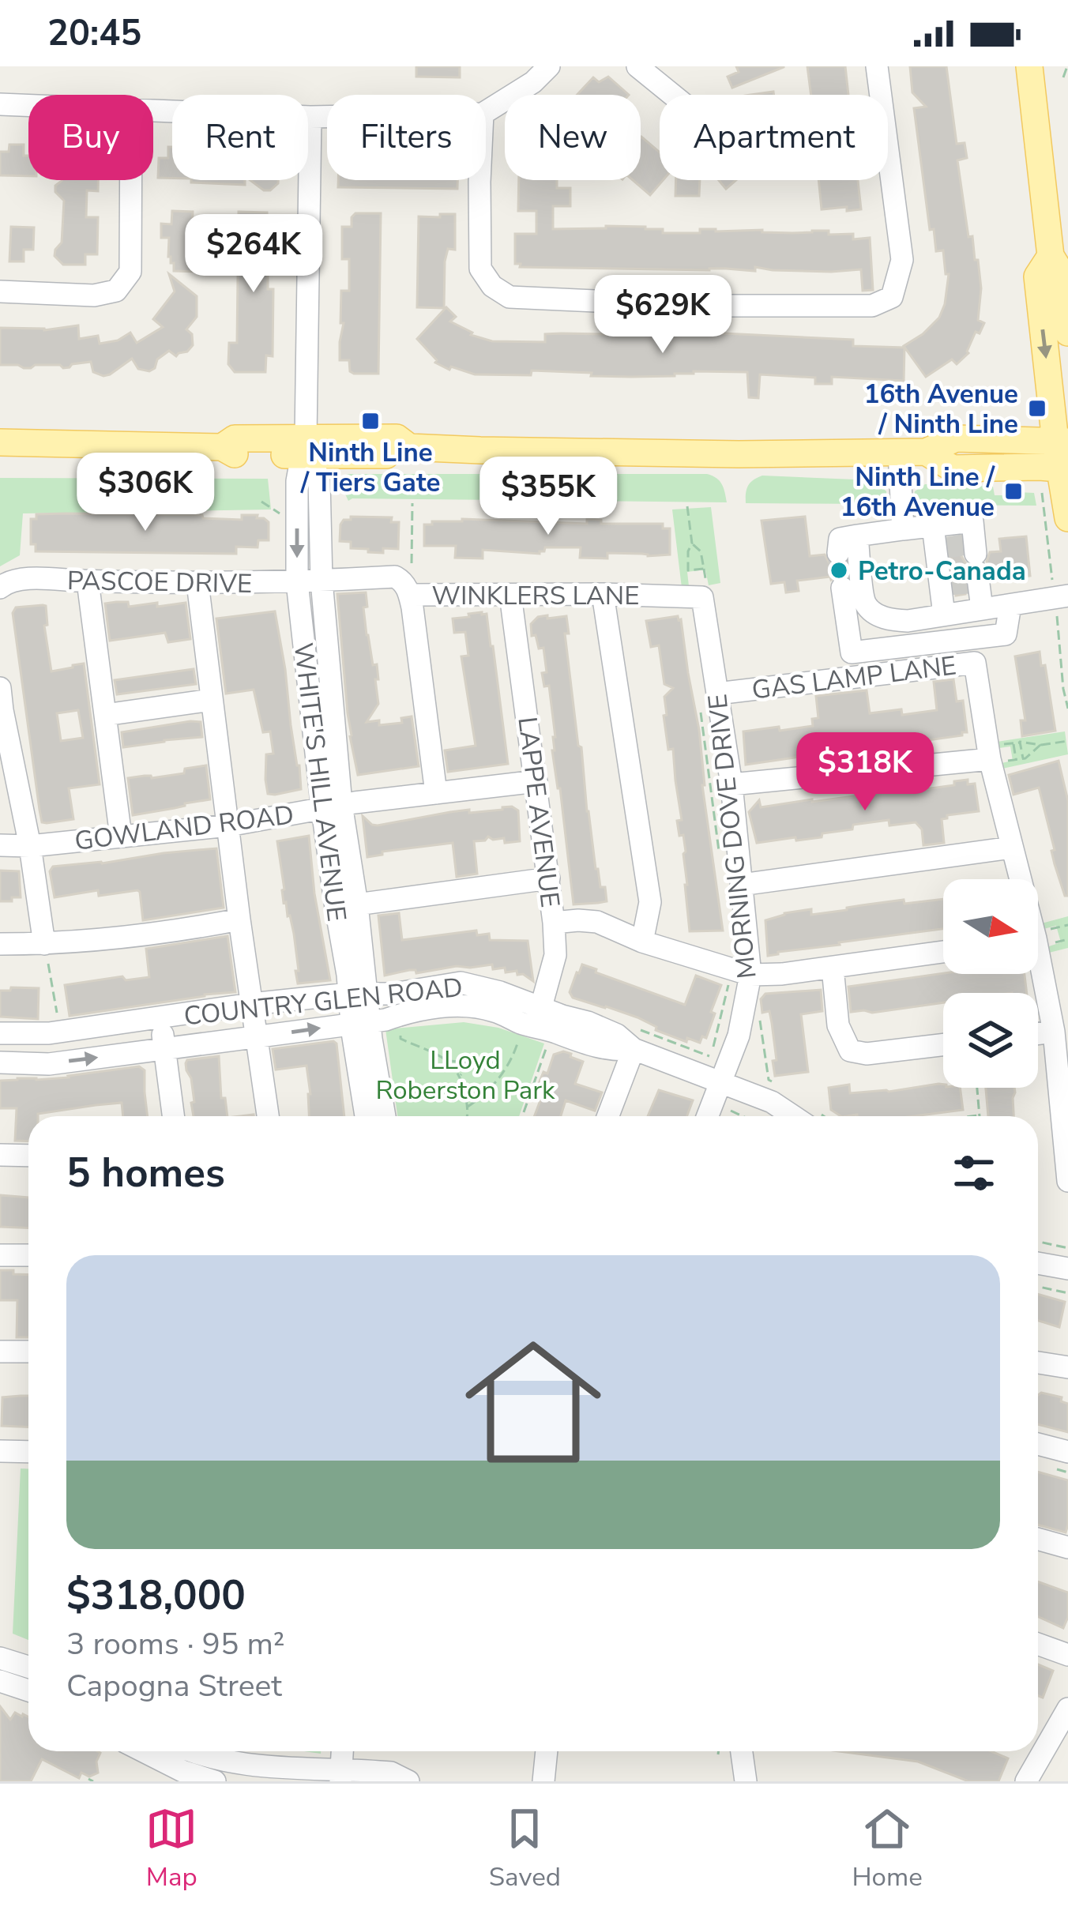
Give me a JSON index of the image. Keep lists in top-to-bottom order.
{
  "streets": {
    "street": [
      "PASCOE DRIVE",
      "WINKLERS LANE",
      "GAS LAMP LANE",
      "WHITE'S HILL AVENUE",
      "LAPPE AVENUE",
      "GOWLAND ROAD",
      "MORNING DOVE DRIVE",
      "COUNTRY GLEN ROAD"
    ]
  },
  "crossings": [
    ["PASCOE DRIVE", "WINKLERS LANE"],
    ["PASCOE DRIVE", "WHITE'S HILL AVENUE"],
    ["WINKLERS LANE", "WHITE'S HILL AVENUE"],
    ["WINKLERS LANE", "LAPPE AVENUE"],
    ["WINKLERS LANE", "MORNING DOVE DRIVE"],
    ["GAS LAMP LANE", "MORNING DOVE DRIVE"],
    ["WHITE'S HILL AVENUE", "GOWLAND ROAD"],
    ["WHITE'S HILL AVENUE", "COUNTRY GLEN ROAD"],
    ["LAPPE AVENUE", "GOWLAND ROAD"],
    ["LAPPE AVENUE", "COUNTRY GLEN ROAD"],
    ["MORNING DOVE DRIVE", "COUNTRY GLEN ROAD"]
  ],
  "parks": ["LLoyd Roberston Park"],
  "places": {
    "transit": ["16th Avenue / Ninth Line", "Ninth Line / Tiers Gate", "Ninth Line / 16th Avenue"],
    "other": ["Petro-Canada"]
  },
  "north": "right",
  "page": {
    "status": "20:45",
    "chip": [
      "Buy",
      "Rent",
      "Filters",
      "New",
      "Apartment"
    ],
    "price": [
      "$264K",
      "$629K",
      "$306K",
      "$355K",
      "$318K"
    ],
    "heading": "5 homes",
    "list": [
      {
        "name": "$318,000",
        "note": "3 rooms · 95 m² · Capogna Street"
      }
    ],
    "tabs": ["Map", "Saved", "Home"]
  }
}
